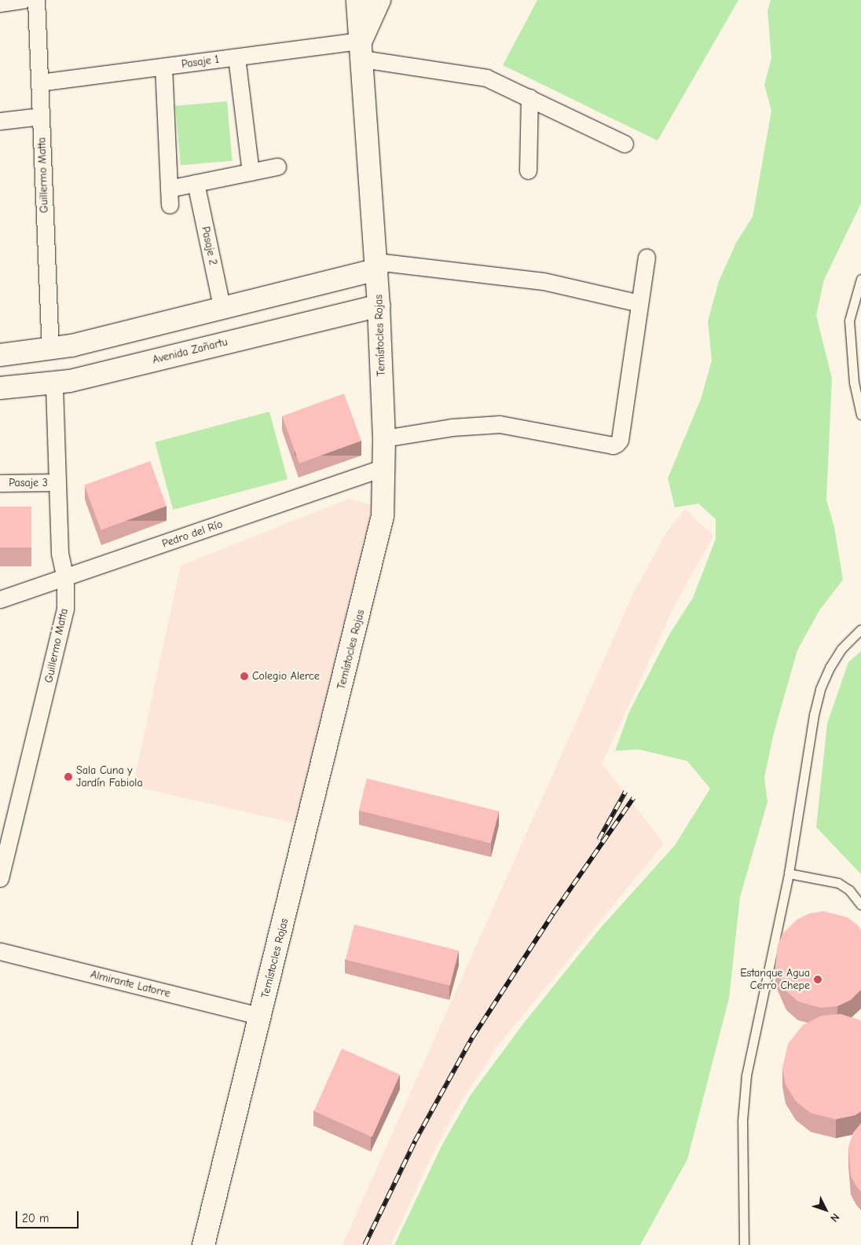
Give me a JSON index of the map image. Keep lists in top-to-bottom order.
{
  "streets": {
    "street": [
      "Pasaje 1",
      "Guillermo Matta",
      "Pasaje 2",
      "Temístocles Rojas",
      "Avenida Zañartu",
      "Pasaje 3",
      "Pedro del Río",
      "Almirante Latorre"
    ]
  },
  "crossings": [
    ["Pasaje 1", "Guillermo Matta"],
    ["Pasaje 1", "Temístocles Rojas"],
    ["Guillermo Matta", "Avenida Zañartu"],
    ["Guillermo Matta", "Pasaje 3"],
    ["Guillermo Matta", "Pedro del Río"],
    ["Temístocles Rojas", "Avenida Zañartu"],
    ["Temístocles Rojas", "Pedro del Río"],
    ["Temístocles Rojas", "Almirante Latorre"]
  ],
  "places": ["Colegio Alerce", "Sala Cuna y Jardín Fabiola", "Estanque Agua Cerro Chepe"],
  "scale_bar": "20 m",
  "north": "bottom right"
}
